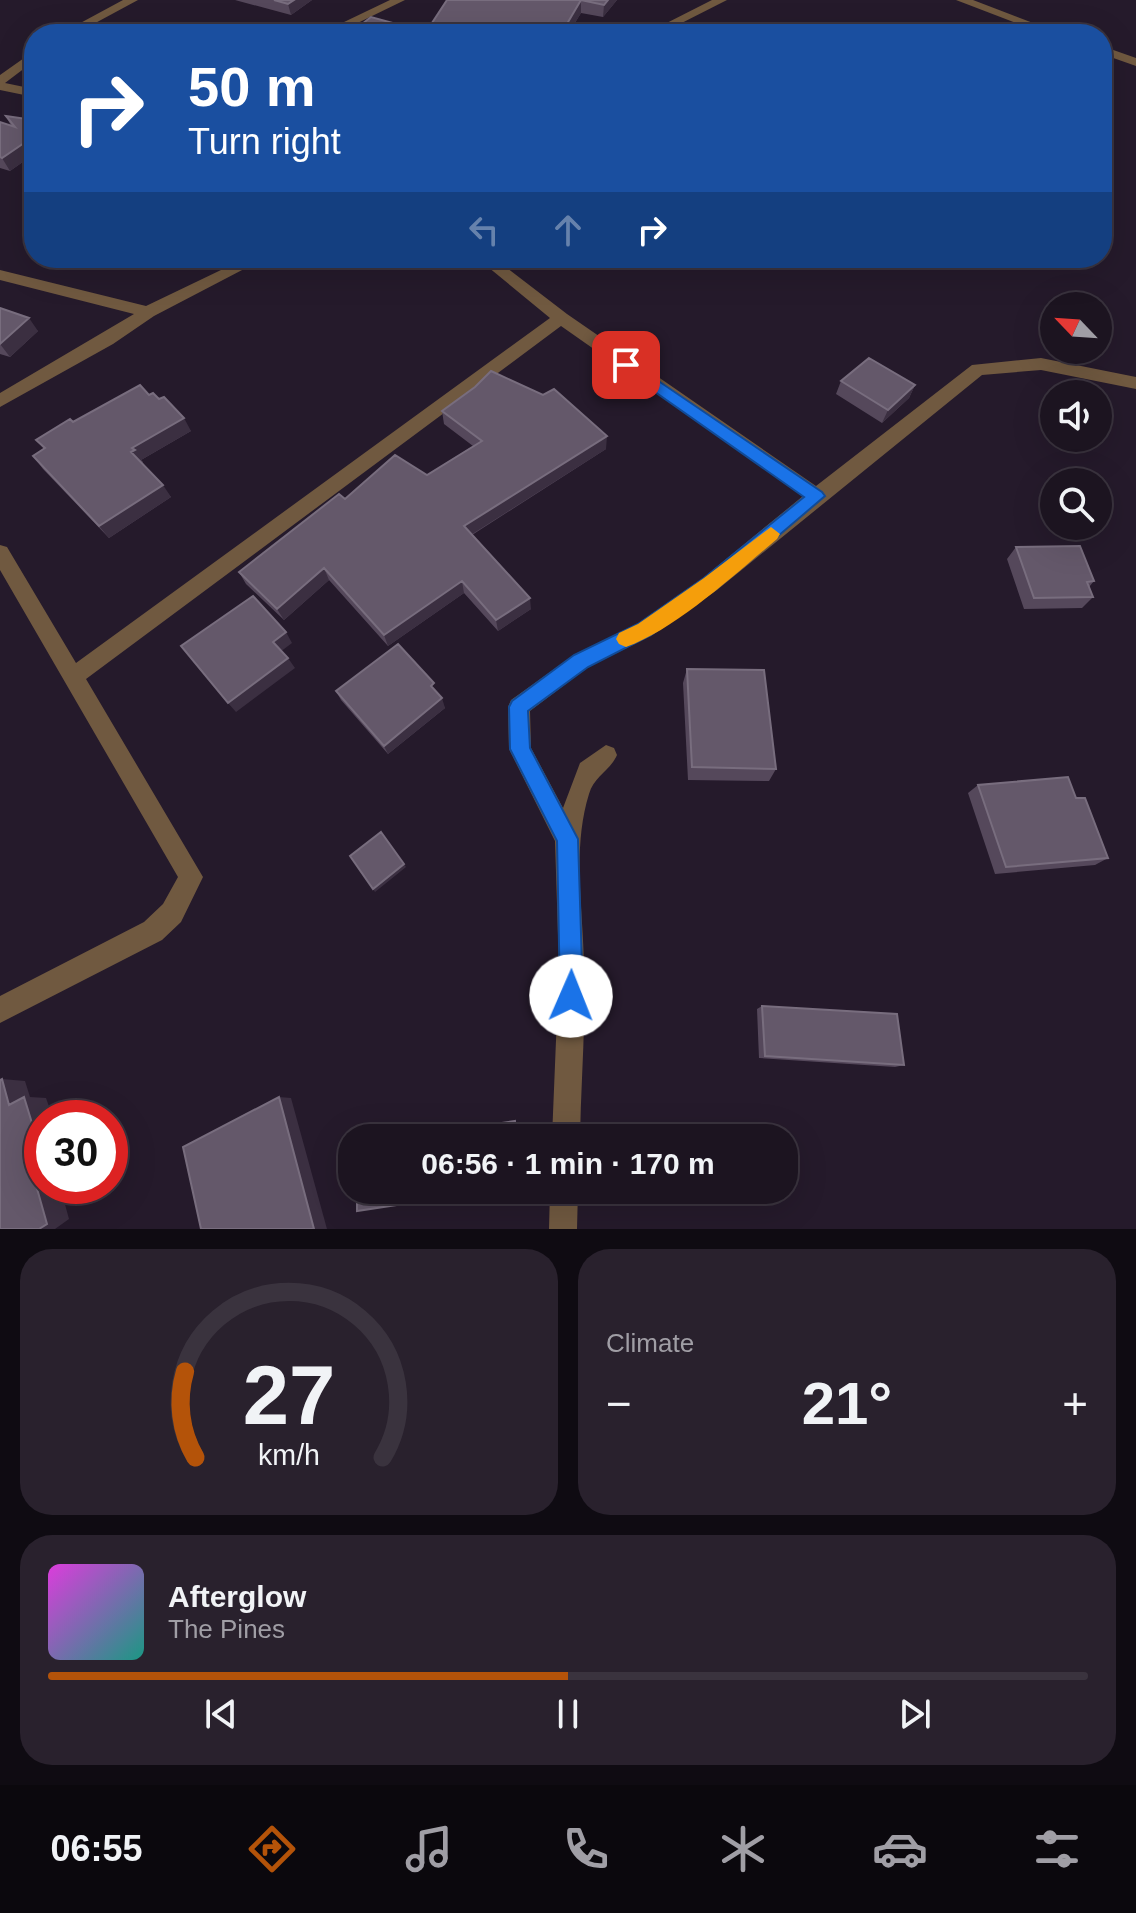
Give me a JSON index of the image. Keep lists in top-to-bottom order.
{
  "north": "top left",
  "page": {
    "turn": ["50 m", "Turn right"],
    "limit": "30",
    "trip": "06:56 · 1 min · 170 m",
    "tile": "Climate",
    "heat": ["−", "21°", "+"],
    "song": ["Afterglow", "The Pines"],
    "tabs": "06:55",
    "gauge": ["27", "km/h"]
  }
}
